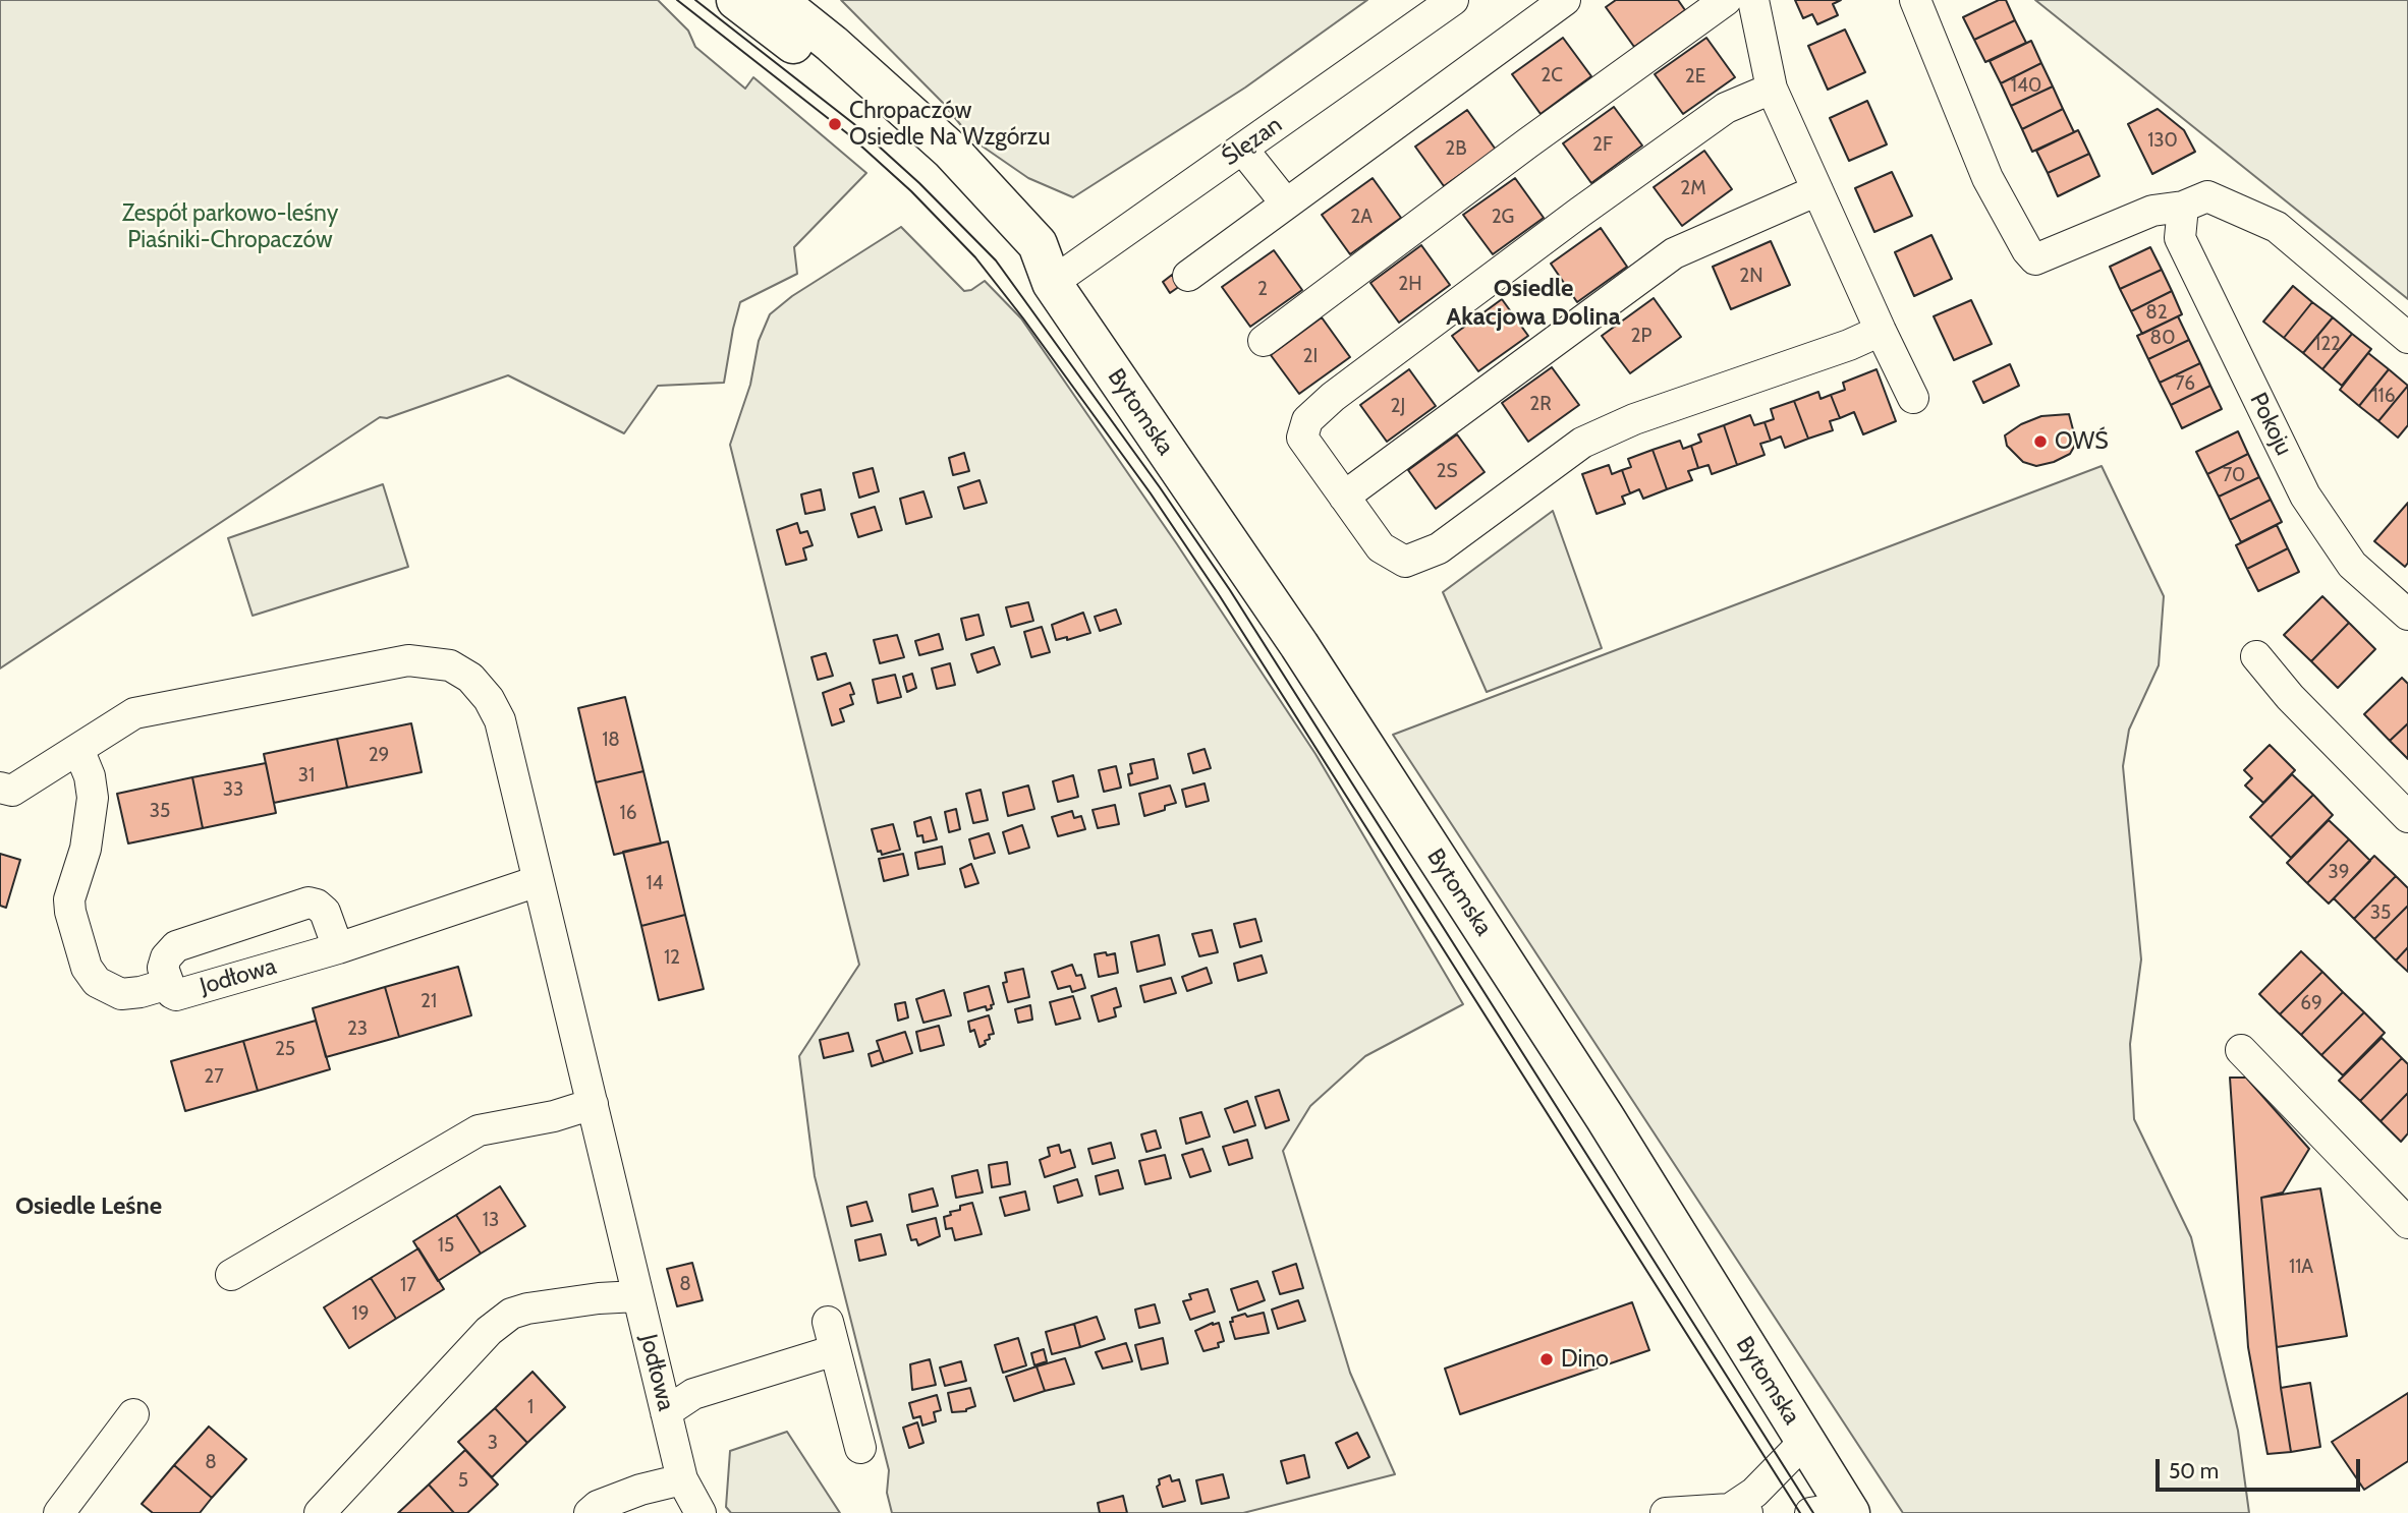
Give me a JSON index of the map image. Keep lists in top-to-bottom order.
{
  "streets": {
    "main road": ["Bytomska"],
    "street": ["Ślęzan", "Pokoju", "Jodłowa"]
  },
  "crossings": [
    ["Ślęzan", "Bytomska"]
  ],
  "districts": ["Osiedle Akacjowa Dolina", "Osiedle Leśne"],
  "parks": ["Zespół parkowo-leśny Piaśniki-Chropaczów"],
  "places": ["Chropaczów Osiedle Na Wzgórzu", "OWŚ", "Dino"],
  "house_numbers": [
    "2C",
    "2E",
    "140",
    "130",
    "2F",
    "2B",
    "2M",
    "2A",
    "2G",
    "2N",
    "2H",
    "2",
    "82",
    "2P",
    "80",
    "122",
    "2I",
    "76",
    "116",
    "2R",
    "2J",
    "2S",
    "70",
    "18",
    "29",
    "31",
    "33",
    "35",
    "16",
    "39",
    "14",
    "35",
    "12",
    "21",
    "69",
    "23",
    "25",
    "27",
    "13",
    "15",
    "11A",
    "8",
    "17",
    "19",
    "1",
    "3",
    "8",
    "5"
  ],
  "scale_bar": "50 m"
}
